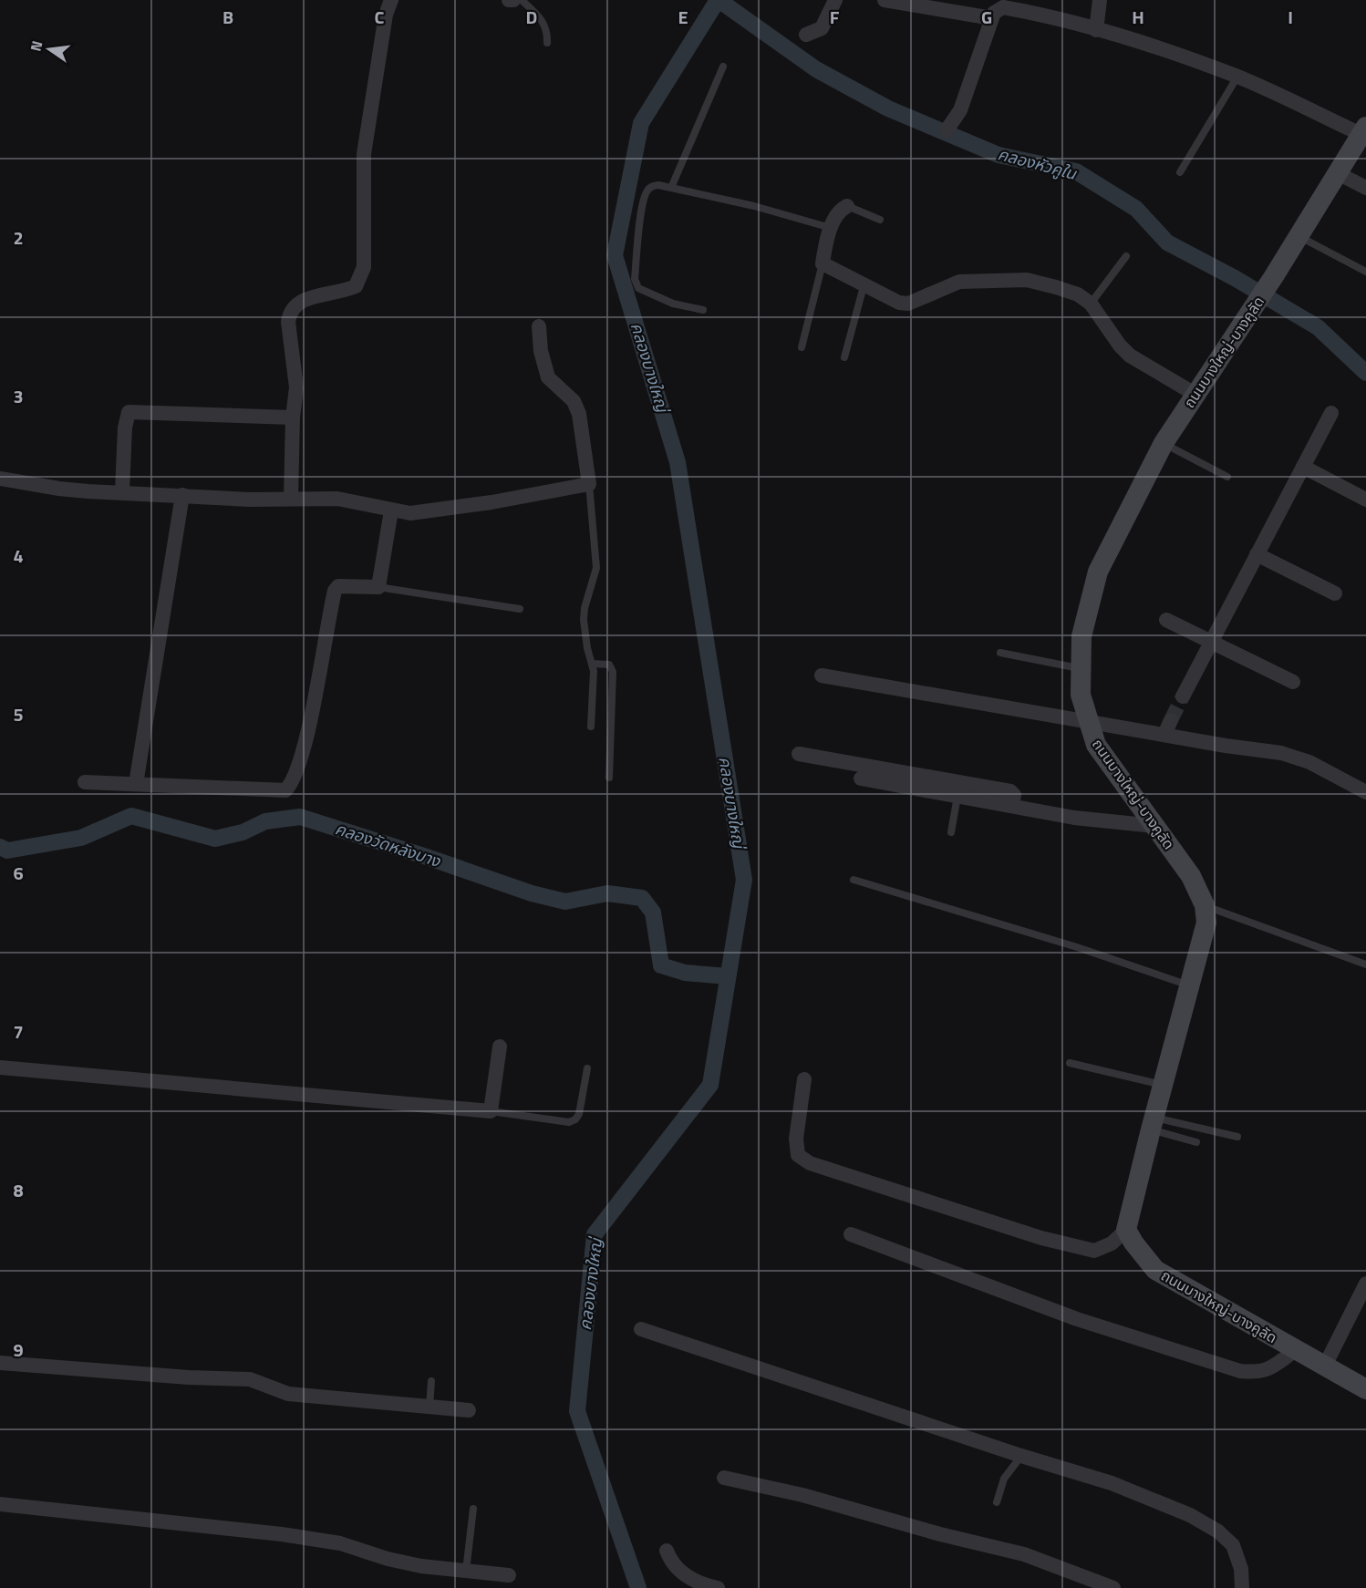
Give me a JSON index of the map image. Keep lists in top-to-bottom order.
{
  "streets": {
    "street": ["ถนนบางใหญ่-บางคูลัด"]
  },
  "water": ["คลองหัวคูใน", "คลองบางใหญ่", "คลองวัดหลังบาง"],
  "north": "left",
  "grid": {
    "columns": [
      "B",
      "C",
      "D",
      "E",
      "F",
      "G",
      "H",
      "I"
    ],
    "rows": [
      "2",
      "3",
      "4",
      "5",
      "6",
      "7",
      "8",
      "9"
    ]
  }
}
